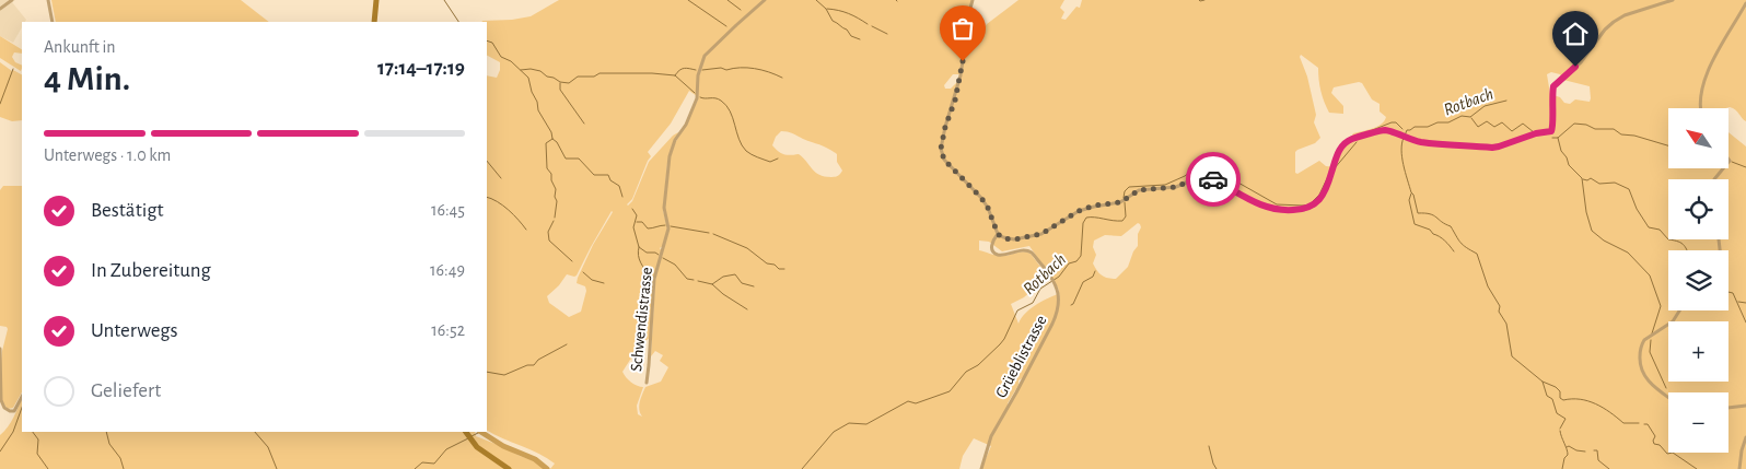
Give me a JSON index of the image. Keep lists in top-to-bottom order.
{
  "streets": {
    "street": ["Schwendistrasse", "Grüeblistrasse"]
  },
  "water": ["Rotbach"],
  "north": "top left",
  "page": {
    "heading": ["4 Min.", "Ankunft in", "17:14–17:19"],
    "map_buttons": ["+", "−"],
    "bar": "Unterwegs · 1.0 km",
    "list": [
      ["Bestätigt", "16:45"],
      ["In Zubereitung", "16:49"],
      ["Unterwegs", "16:52"],
      "Geliefert"
    ]
  }
}
